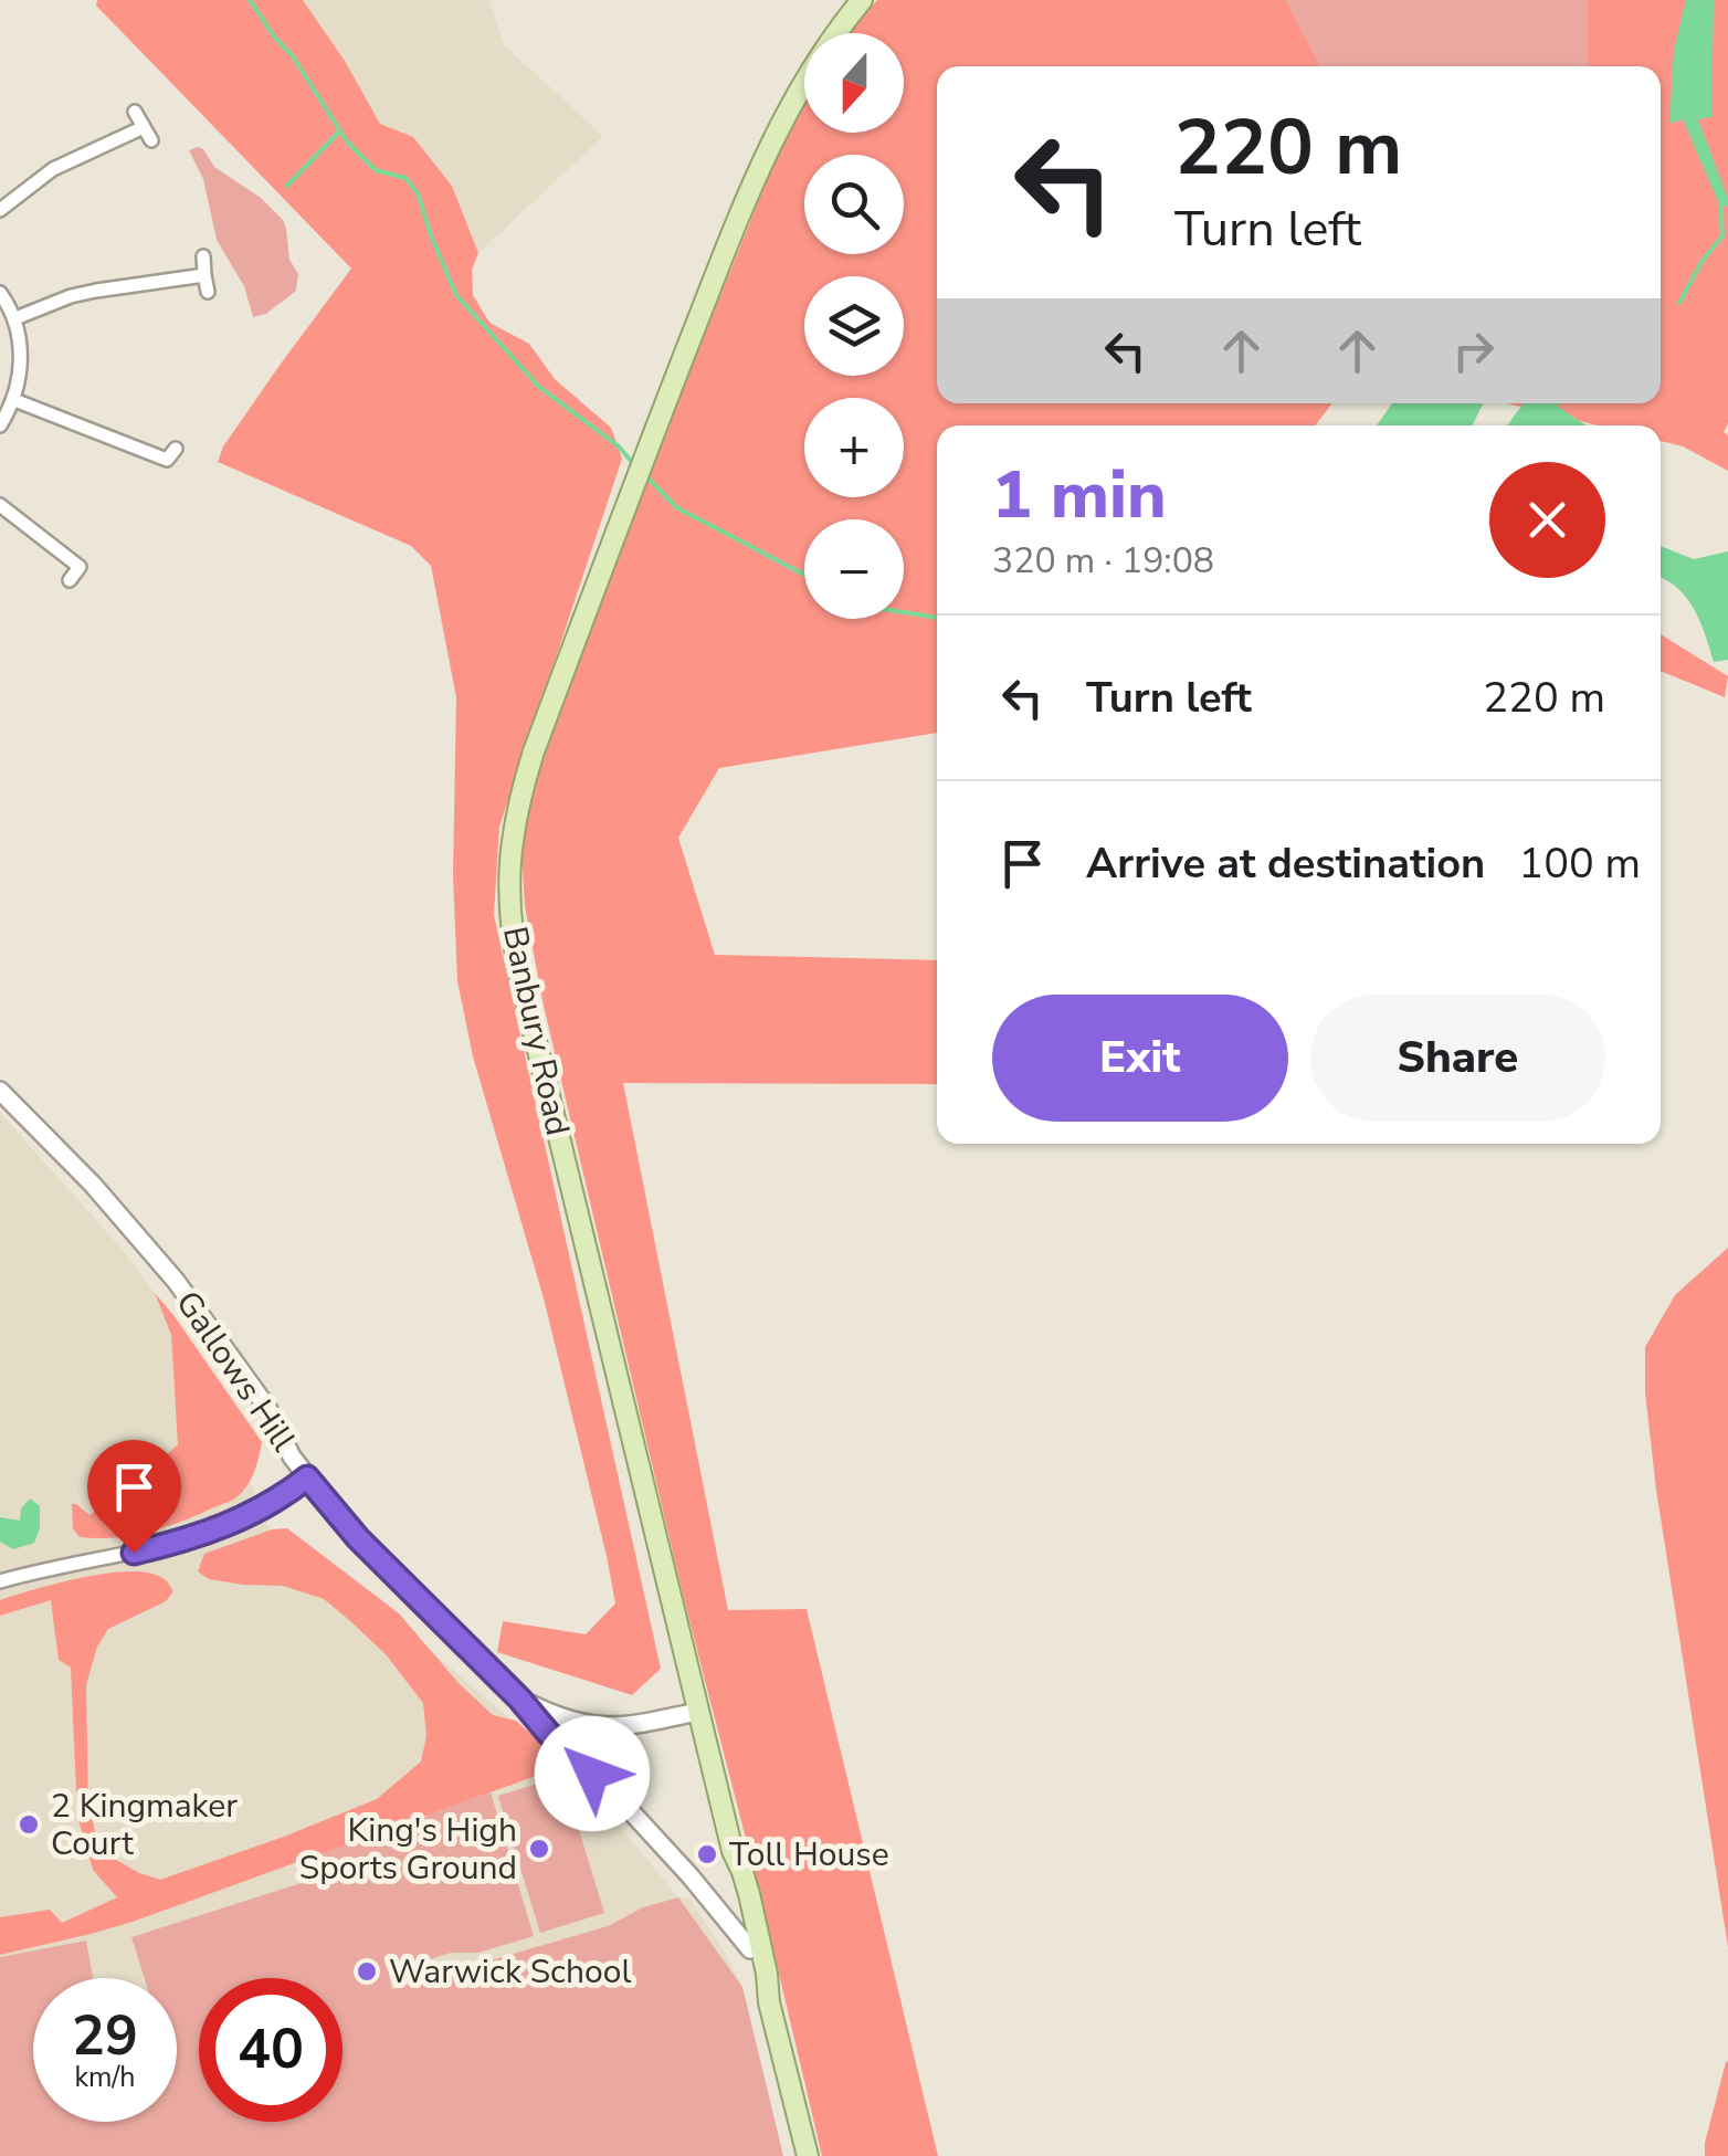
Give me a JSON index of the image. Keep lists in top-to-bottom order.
{
  "streets": {
    "main road": ["Banbury Road"],
    "street": ["Gallows Hill"]
  },
  "crossings": [
    ["Banbury Road", "Gallows Hill"]
  ],
  "places": [
    "2 Kingmaker Court",
    "King's High Sports Ground",
    "Toll House",
    "Warwick School"
  ],
  "north": "bottom",
  "page": {
    "map_buttons": ["+", "−"],
    "turn": ["220 m", "Turn left"],
    "heading": ["1 min", "320 m · 19:08"],
    "list": [
      {
        "name": "Turn left",
        "value": "220 m"
      },
      {
        "name": "Arrive at destination",
        "value": "100 m"
      }
    ],
    "buttons": ["Exit", "Share"],
    "speed": "29 km/h",
    "limit": "40"
  }
}
